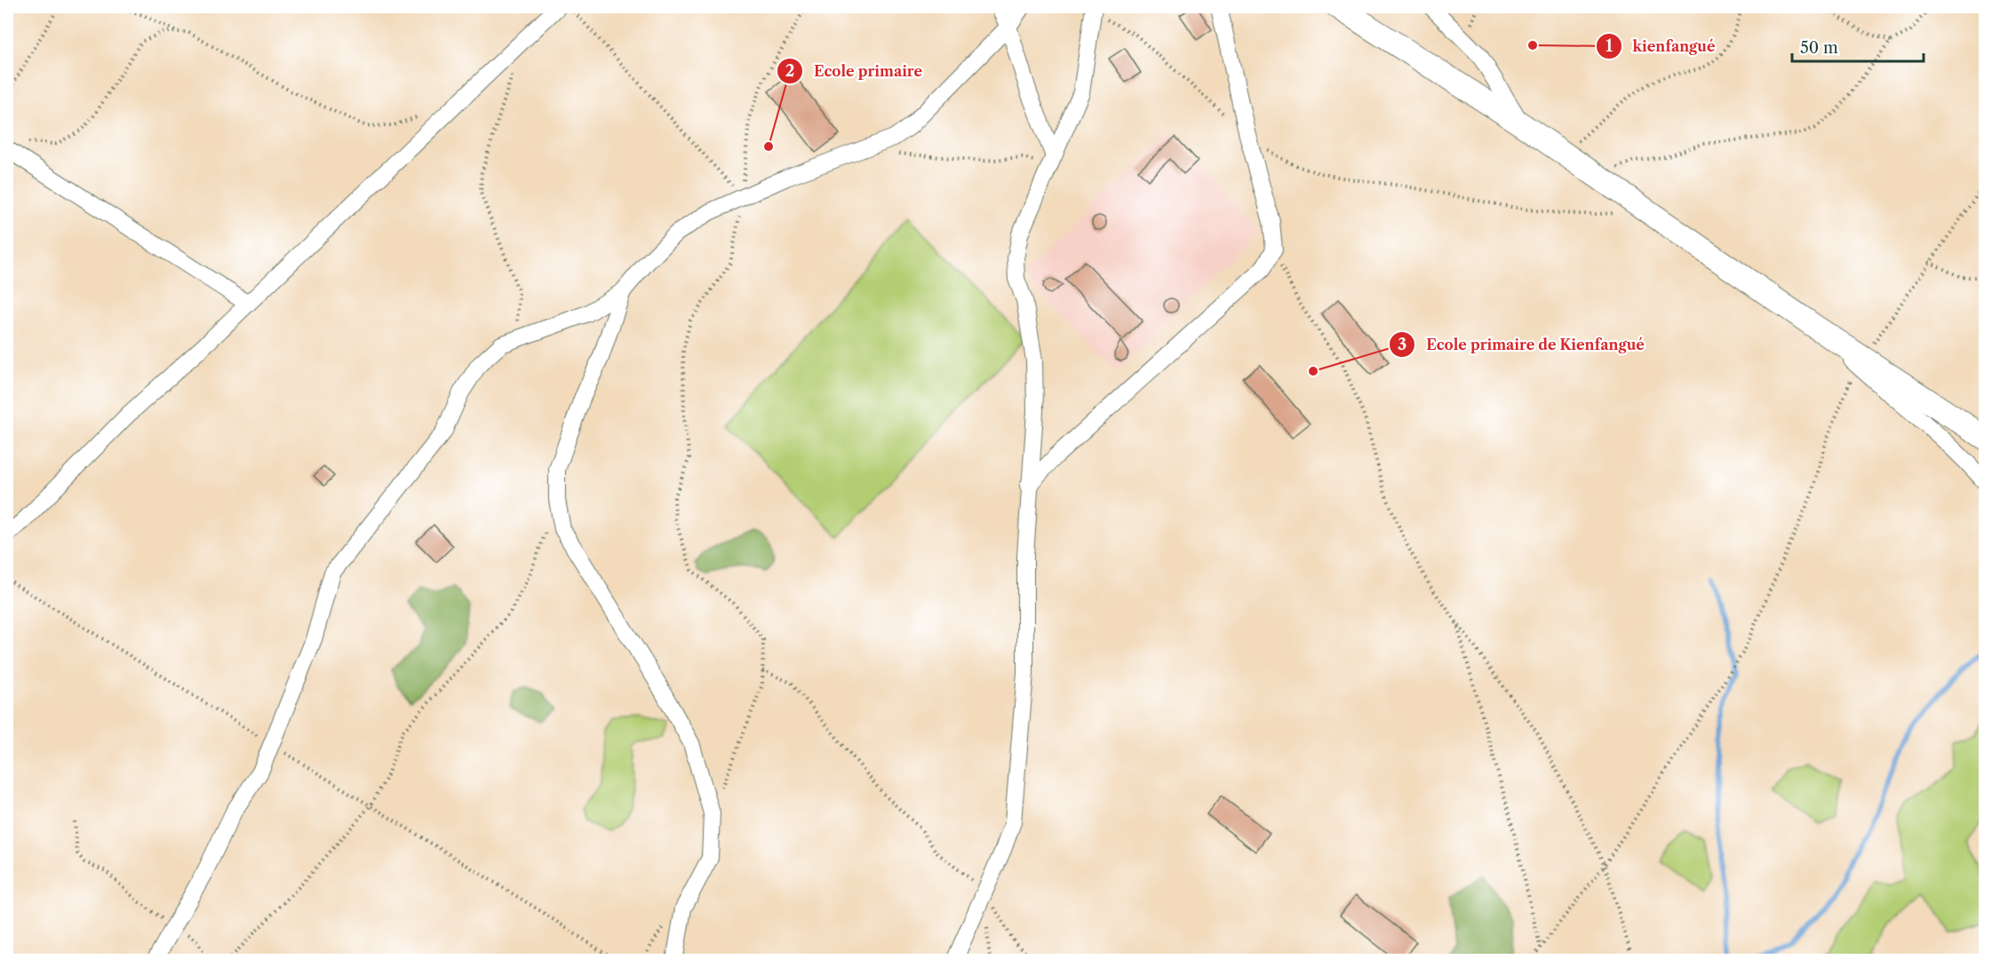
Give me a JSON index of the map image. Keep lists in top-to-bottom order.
{
  "places": ["kienfangué", "Ecole primaire", "Ecole primaire de Kienfangué"],
  "scale_bar": "50 m"
}
